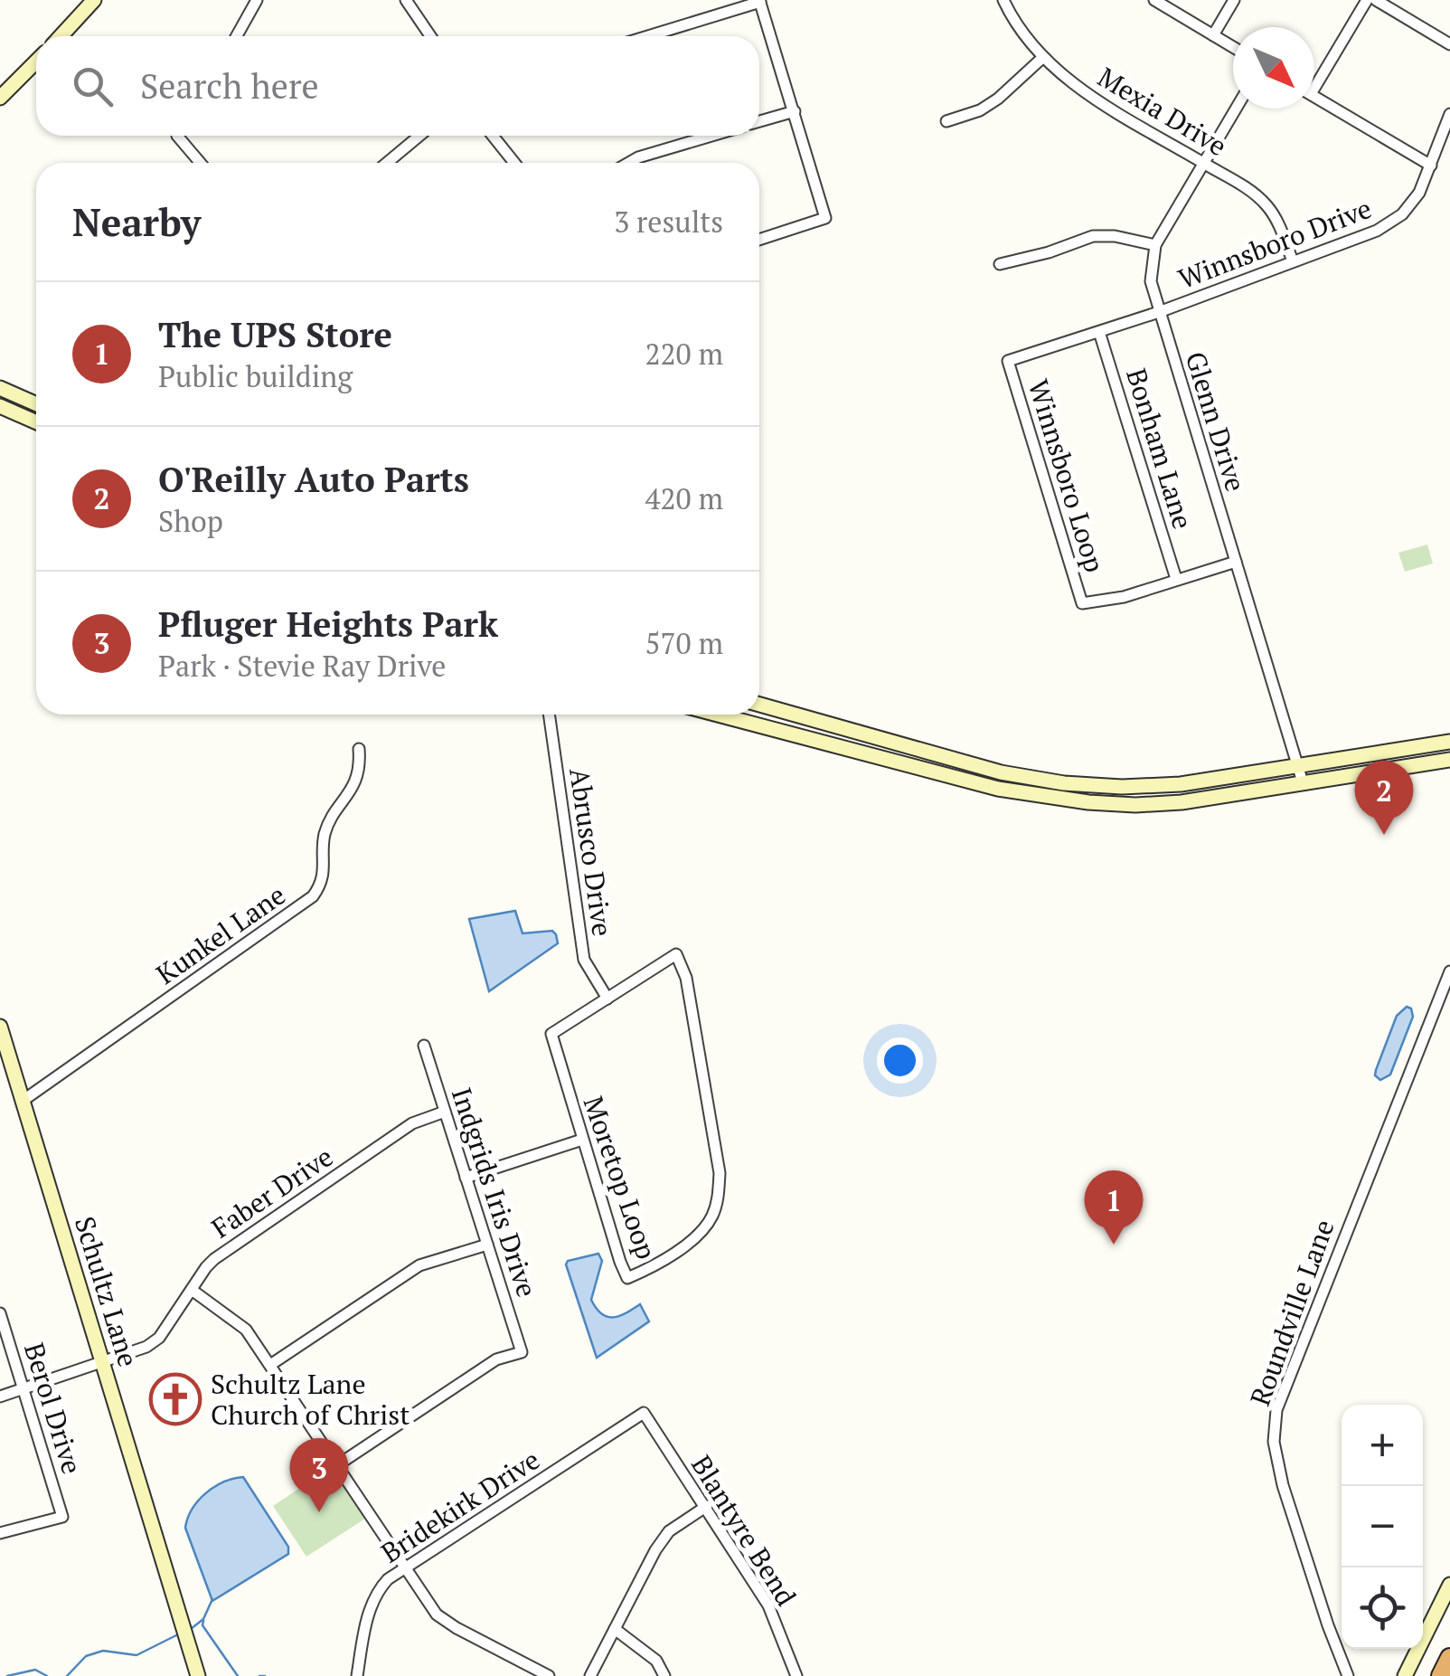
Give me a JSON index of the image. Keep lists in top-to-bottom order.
{
  "streets": {
    "main road": ["Schultz Lane"],
    "street": [
      "Mexia Drive",
      "Winnsboro Drive",
      "Glenn Drive",
      "Bonham Lane",
      "Winnsboro Loop",
      "Abrusco Drive",
      "Kunkel Lane",
      "Moretop Loop",
      "Faber Drive",
      "Indgrids Iris Drive",
      "Roundville Lane",
      "Berol Drive",
      "Bridekirk Drive",
      "Blantyre Bend"
    ]
  },
  "crossings": [
    ["Mexia Drive", "Winnsboro Drive"],
    ["Mexia Drive", "Glenn Drive"],
    ["Winnsboro Drive", "Glenn Drive"],
    ["Winnsboro Drive", "Winnsboro Loop"],
    ["Glenn Drive", "Winnsboro Loop"],
    ["Bonham Lane", "Winnsboro Loop"],
    ["Abrusco Drive", "Moretop Loop"],
    ["Kunkel Lane", "Schultz Lane"],
    ["Faber Drive", "Indgrids Iris Drive"],
    ["Faber Drive", "Schultz Lane"],
    ["Faber Drive", "Berol Drive"],
    ["Bridekirk Drive", "Blantyre Bend"]
  ],
  "places": {
    "church": ["Schultz Lane Church of Christ"]
  },
  "north": "bottom right",
  "page": {
    "search": "Search here",
    "heading": ["Nearby", "3 results"],
    "list": [
      {
        "mark": "1",
        "name": "The UPS Store",
        "note": "Public building",
        "value": "220 m"
      },
      {
        "mark": "2",
        "name": "O'Reilly Auto Parts",
        "note": "Shop",
        "value": "420 m"
      },
      {
        "mark": "3",
        "name": "Pfluger Heights Park",
        "note": "Park · Stevie Ray Drive",
        "value": "570 m"
      }
    ],
    "pins": ["2", "1", "3"],
    "map_buttons": ["+", "−"]
  }
}
